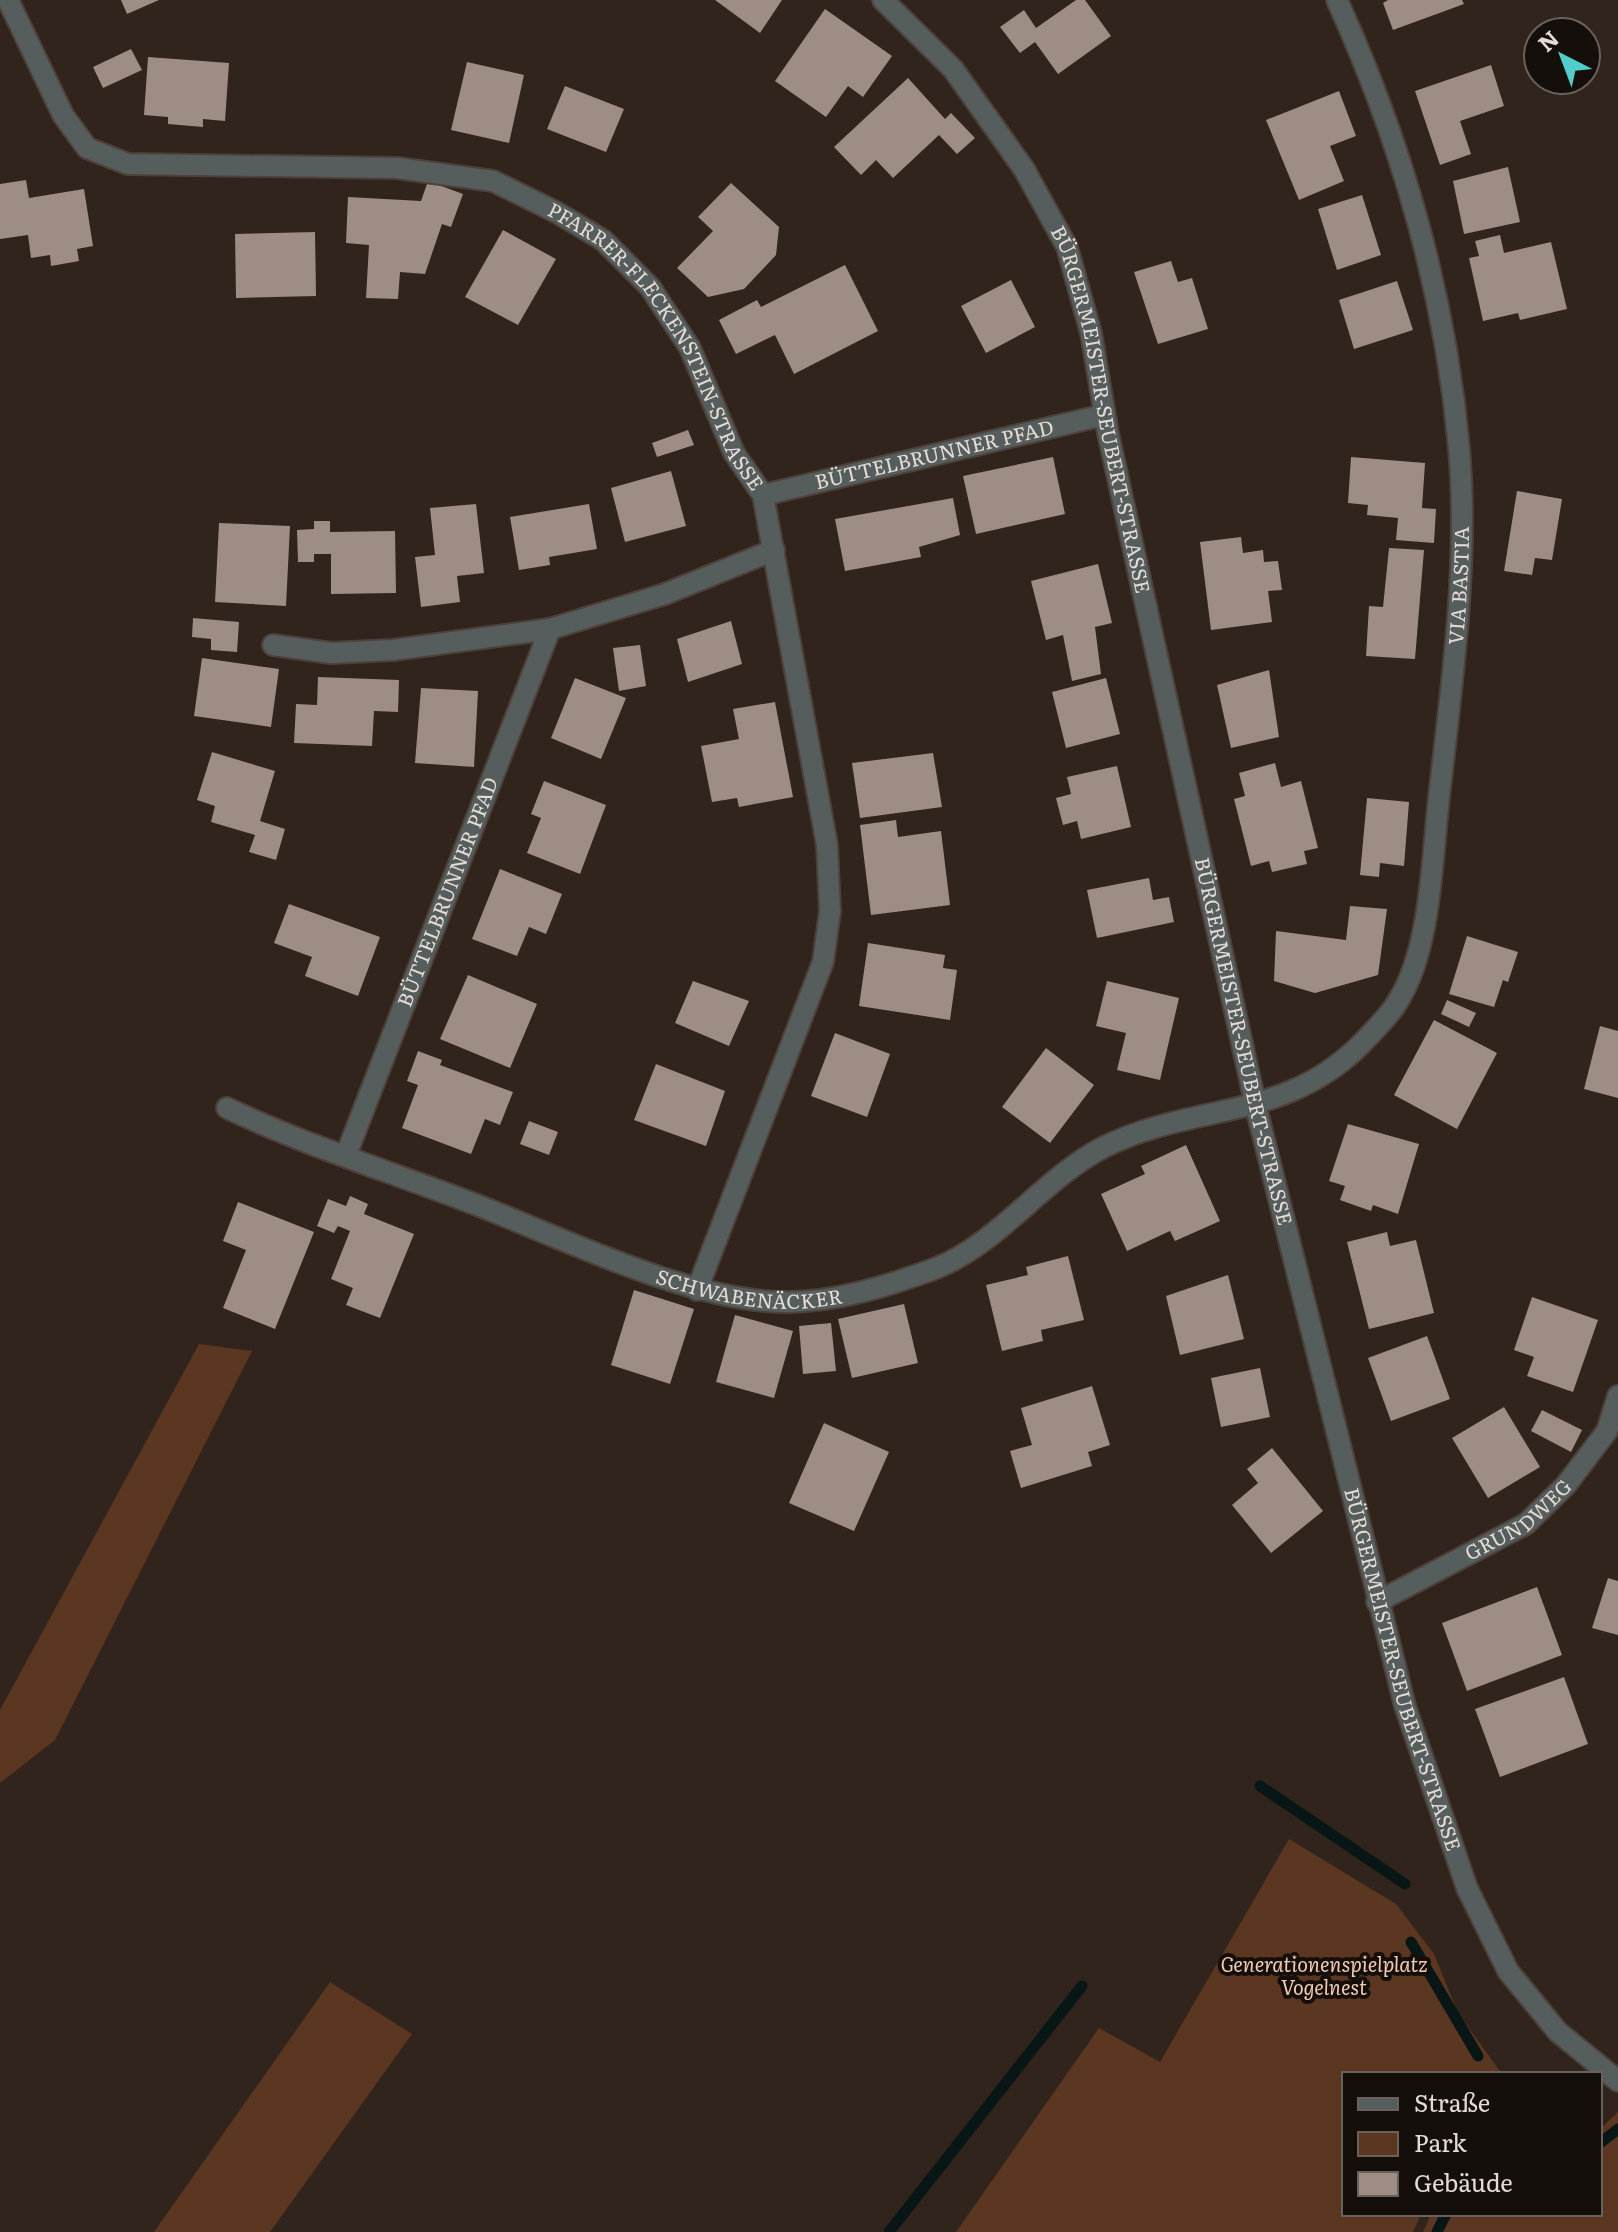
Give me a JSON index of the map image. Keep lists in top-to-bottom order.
{
  "streets": {
    "street": [
      "PFARRER-FLECKENSTEIN-STRASSE",
      "BÜRGERMEISTER-SEUBERT-STRASSE",
      "BÜTTELBRUNNER PFAD",
      "VIA BASTIA",
      "SCHWABENÄCKER",
      "GRUNDWEG"
    ]
  },
  "crossings": [
    ["PFARRER-FLECKENSTEIN-STRASSE", "BÜTTELBRUNNER PFAD"],
    ["PFARRER-FLECKENSTEIN-STRASSE", "SCHWABENÄCKER"],
    ["BÜRGERMEISTER-SEUBERT-STRASSE", "BÜTTELBRUNNER PFAD"],
    ["BÜRGERMEISTER-SEUBERT-STRASSE", "VIA BASTIA"],
    ["BÜRGERMEISTER-SEUBERT-STRASSE", "SCHWABENÄCKER"],
    ["BÜRGERMEISTER-SEUBERT-STRASSE", "GRUNDWEG"],
    ["BÜTTELBRUNNER PFAD", "SCHWABENÄCKER"],
    ["VIA BASTIA", "SCHWABENÄCKER"]
  ],
  "parks": ["Generationenspielplatz Vogelnest"],
  "legend": ["Straße", "Park", "Gebäude"],
  "north": "top left"
}
